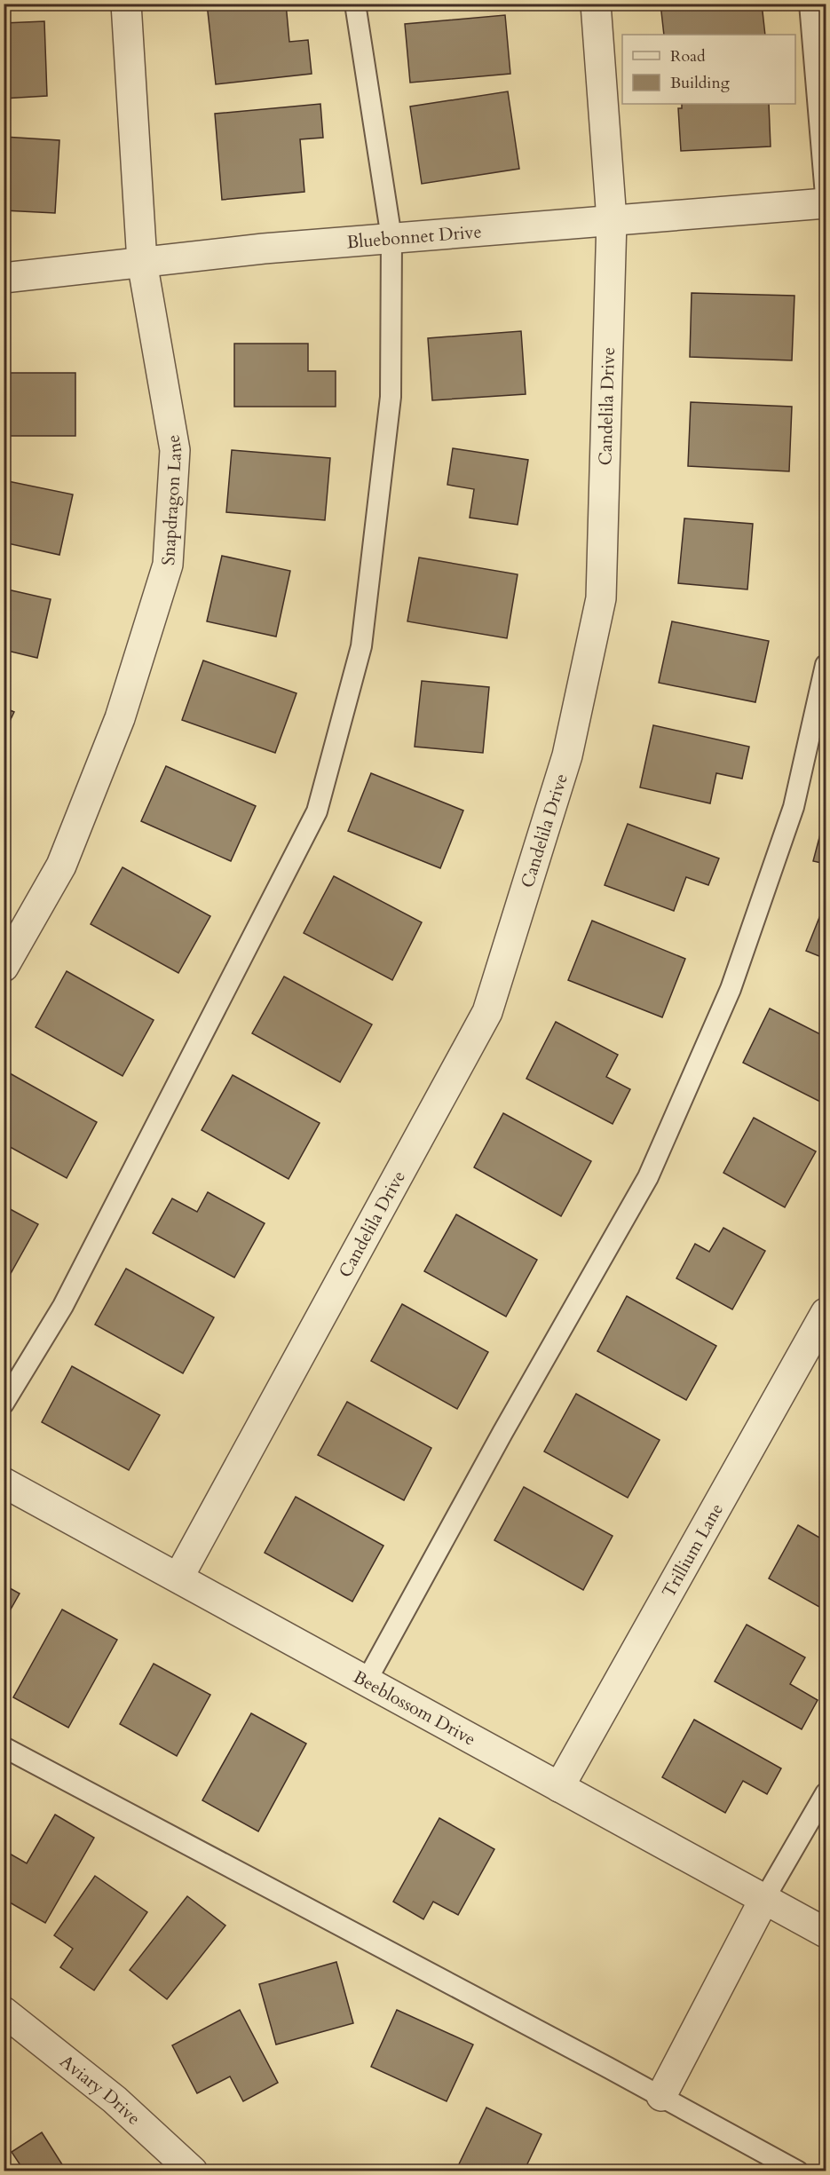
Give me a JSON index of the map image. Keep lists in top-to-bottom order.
{
  "streets": {
    "street": [
      "Bluebonnet Drive",
      "Candelila Drive",
      "Snapdragon Lane",
      "Trillium Lane",
      "Beeblossom Drive",
      "Aviary Drive"
    ]
  },
  "crossings": [
    ["Bluebonnet Drive", "Candelila Drive"],
    ["Bluebonnet Drive", "Snapdragon Lane"],
    ["Candelila Drive", "Beeblossom Drive"],
    ["Trillium Lane", "Beeblossom Drive"]
  ],
  "legend": ["Road", "Building"]
}
